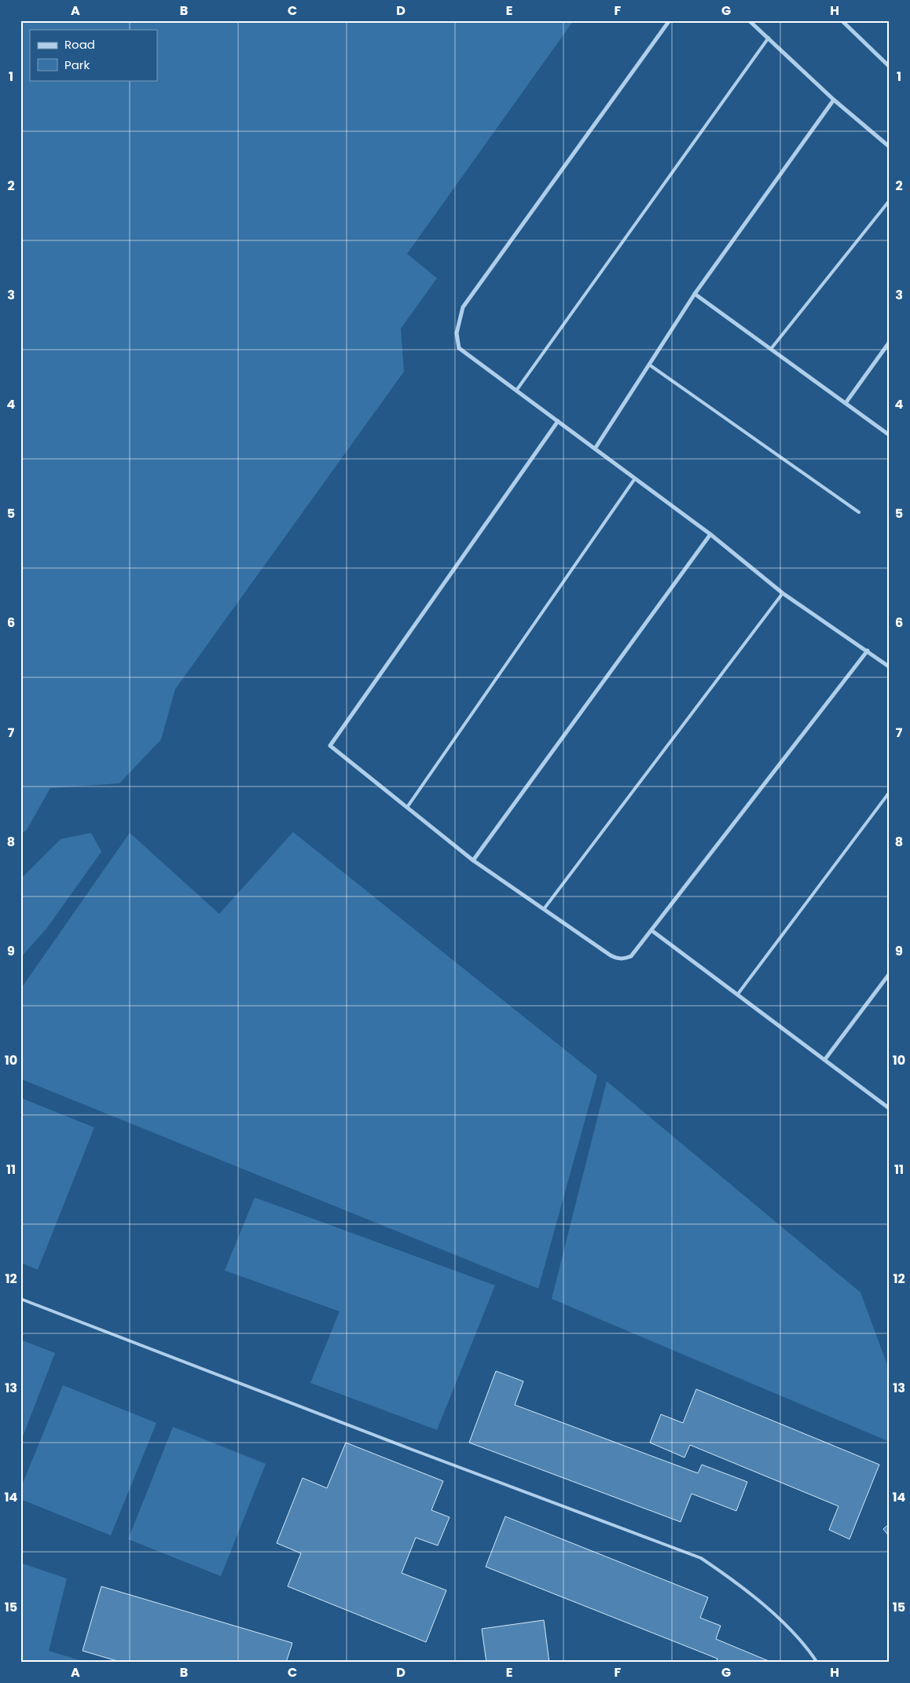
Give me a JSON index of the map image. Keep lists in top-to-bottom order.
{
  "legend": ["Road", "Park"],
  "grid": {
    "columns": [
      "A",
      "B",
      "C",
      "D",
      "E",
      "F",
      "G",
      "H"
    ],
    "rows": [
      "1",
      "2",
      "3",
      "4",
      "5",
      "6",
      "7",
      "8",
      "9",
      "10",
      "11",
      "12",
      "13",
      "14",
      "15"
    ]
  }
}
